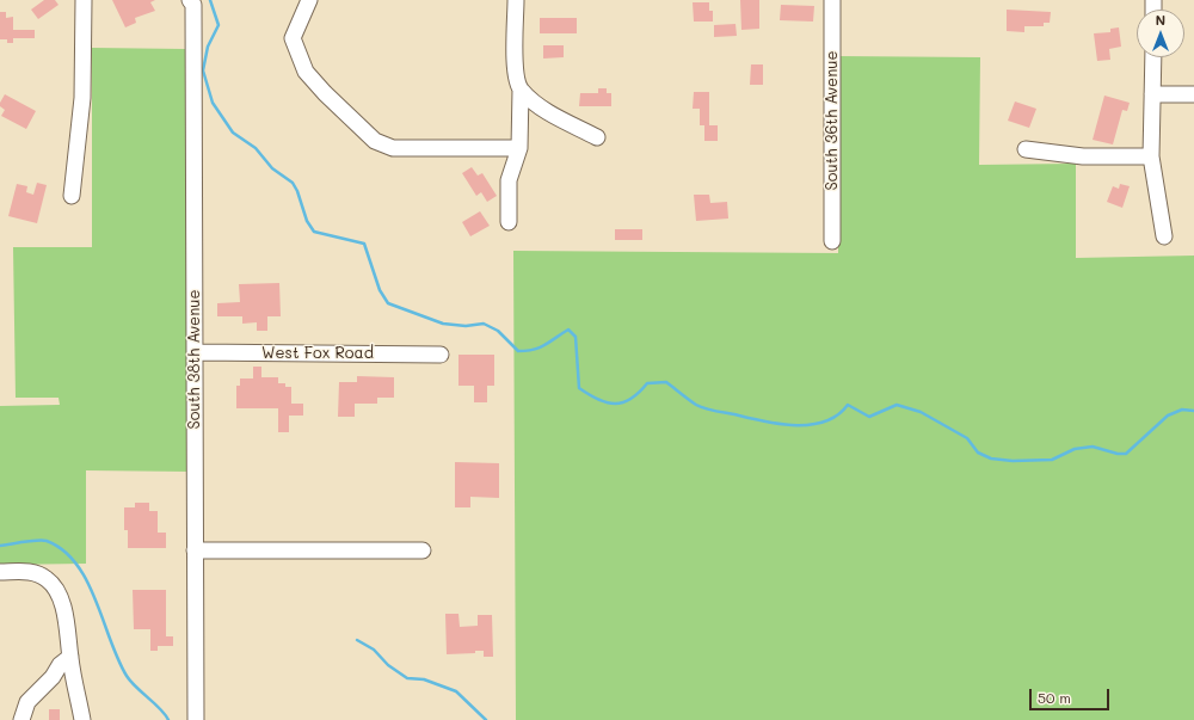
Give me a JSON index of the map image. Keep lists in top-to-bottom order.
{
  "streets": {
    "street": ["South 36th Avenue", "West Fox Road", "South 38th Avenue"]
  },
  "crossings": [
    ["West Fox Road", "South 38th Avenue"]
  ],
  "scale_bar": "50 m",
  "north": "top"
}
